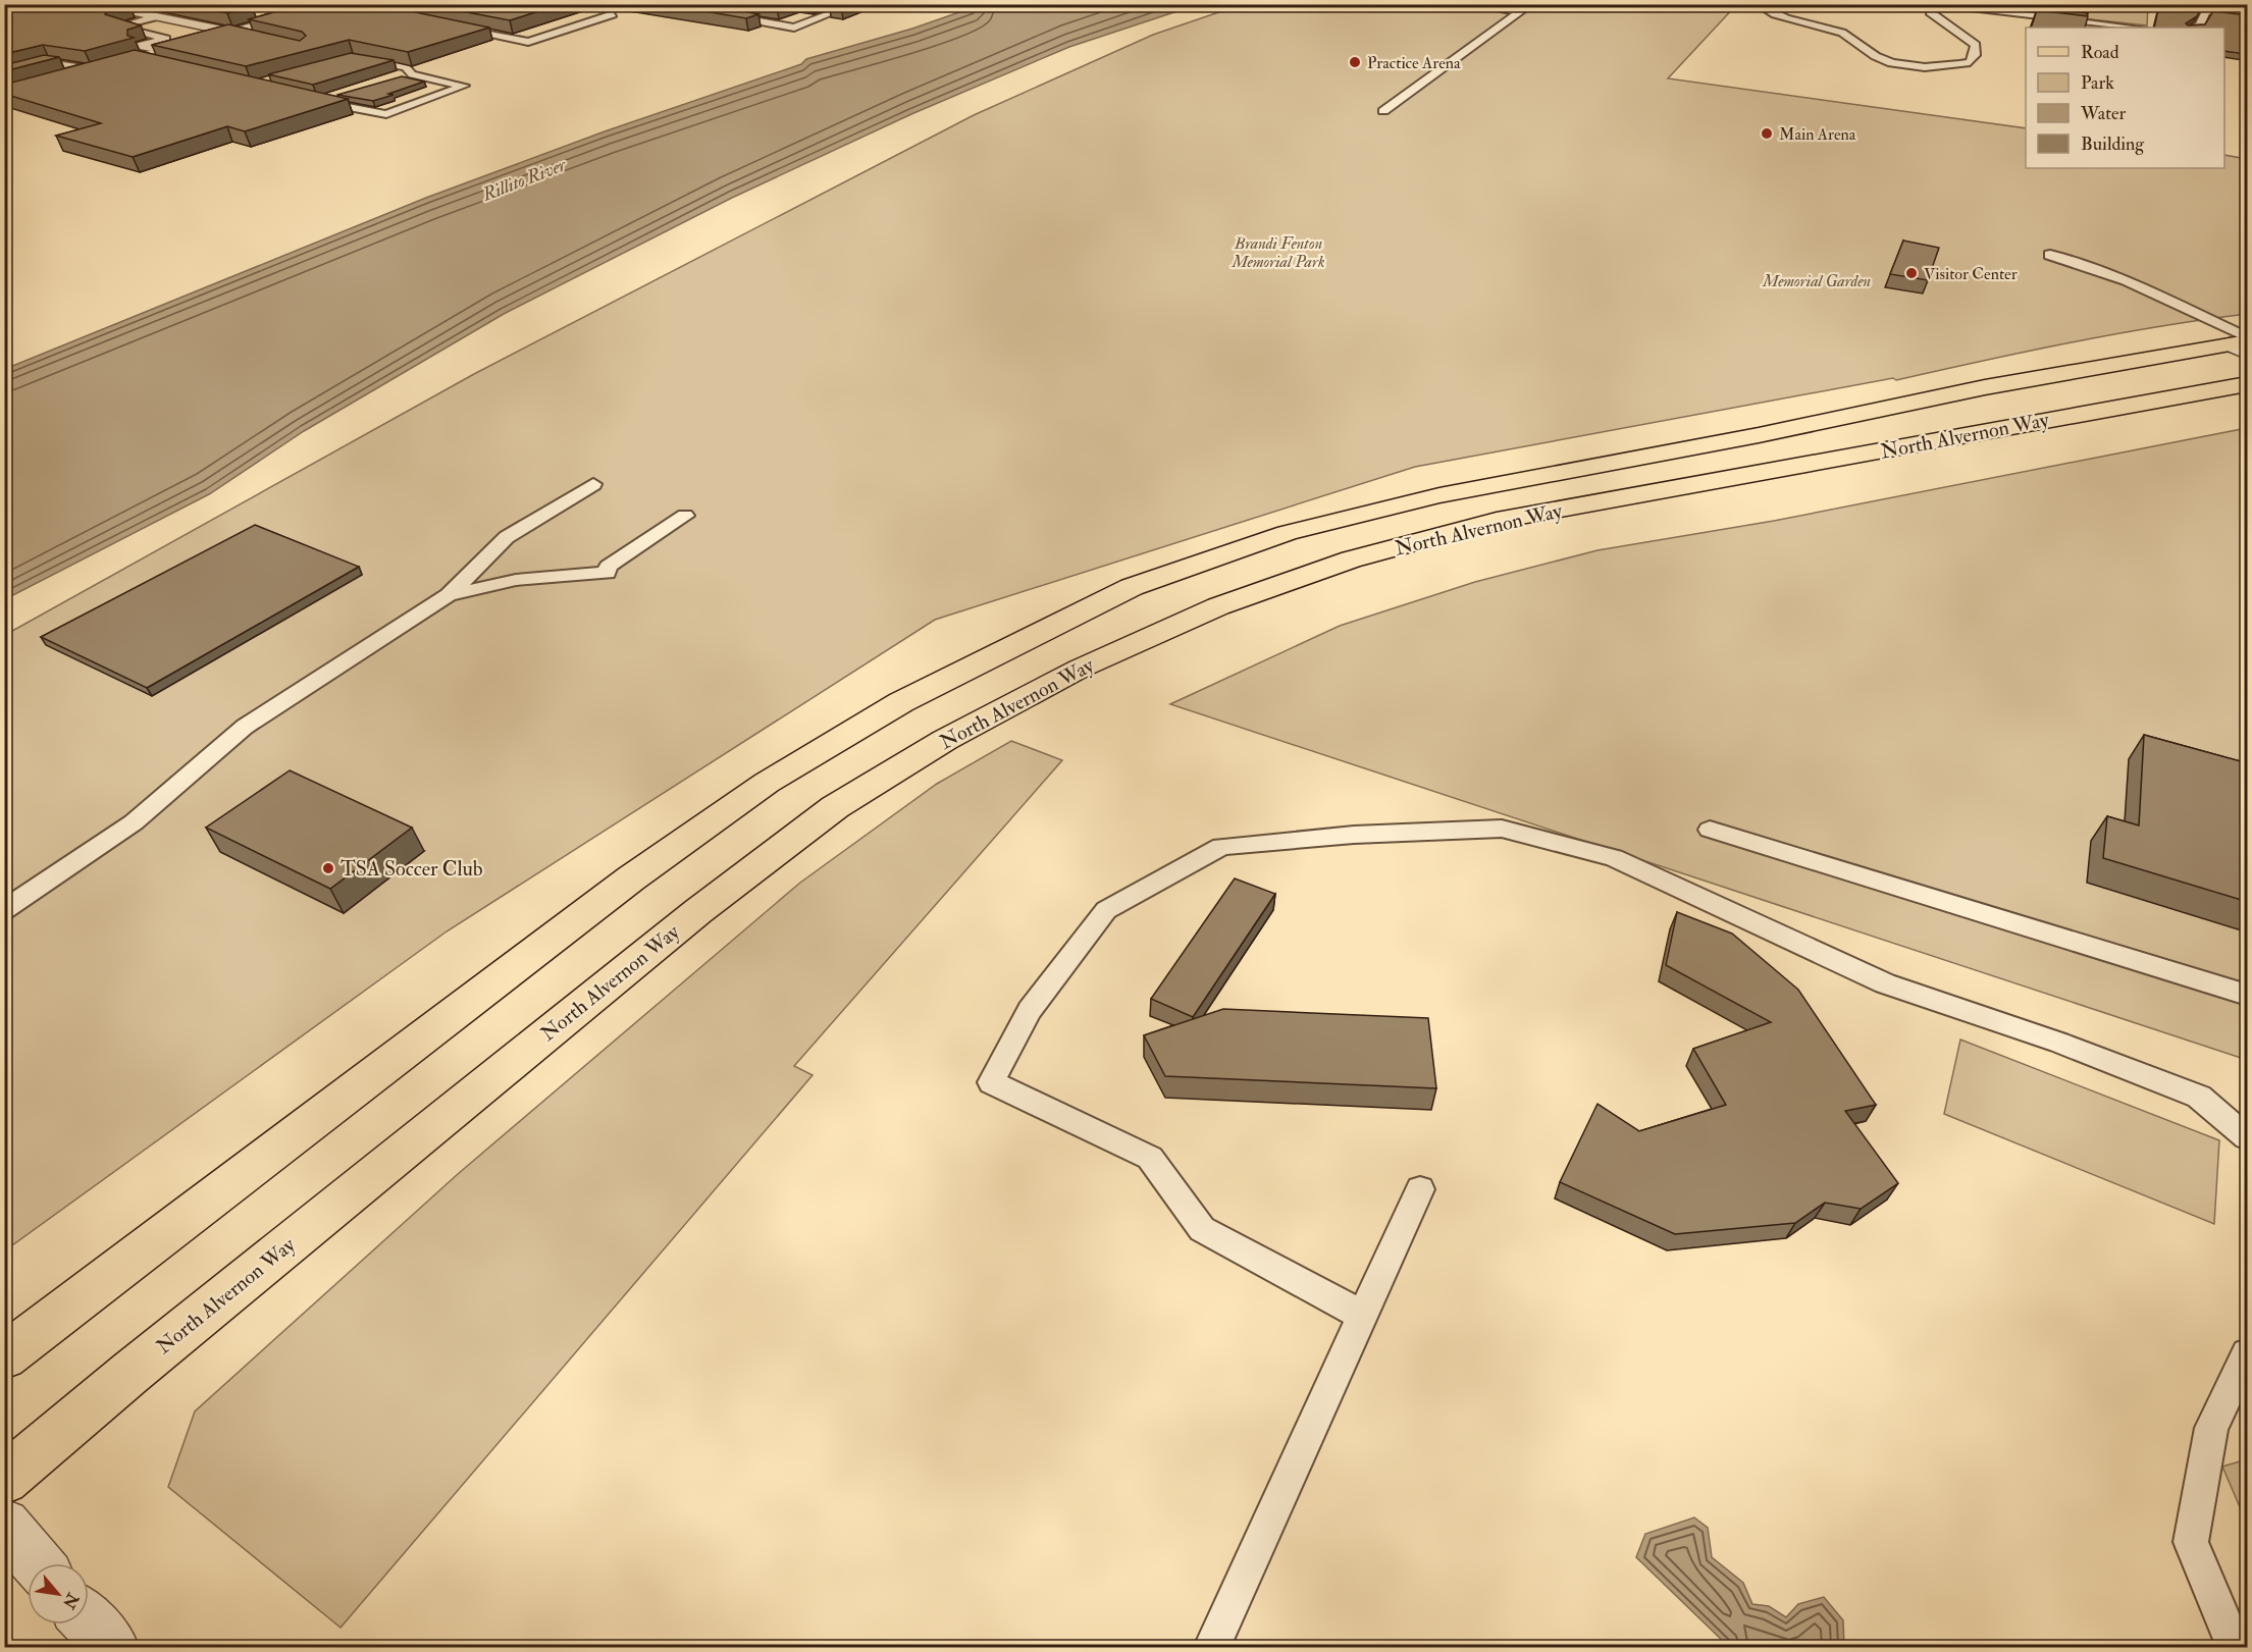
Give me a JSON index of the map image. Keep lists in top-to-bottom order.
{
  "streets": {
    "main road": ["North Alvernon Way"]
  },
  "water": ["Rillito River"],
  "parks": ["Brandi Fenton Memorial Park", "Memorial Garden"],
  "places": [
    "Practice Arena",
    "Main Arena",
    "Visitor Center",
    "TSA Soccer Club"
  ],
  "legend": [
    "Road",
    "Park",
    "Water",
    "Building"
  ],
  "north": "bottom right"
}
